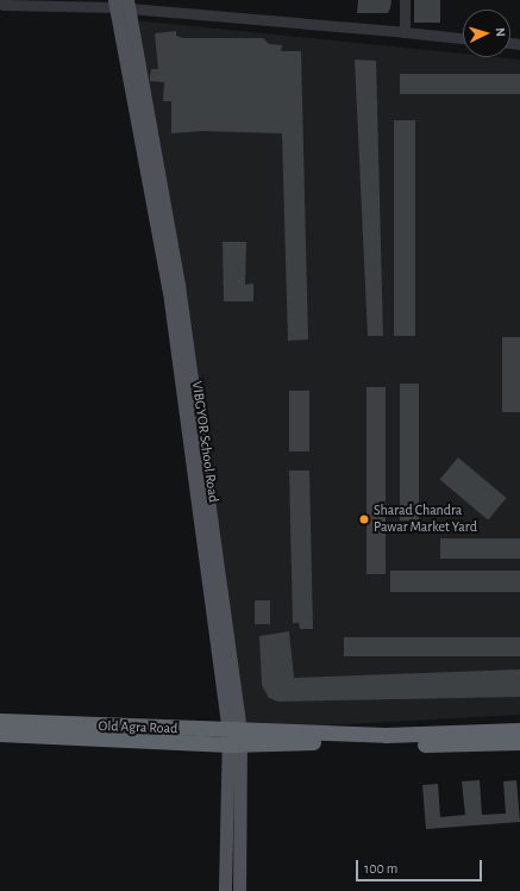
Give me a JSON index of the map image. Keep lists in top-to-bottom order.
{
  "streets": {
    "highway": ["Old Agra Road"],
    "main road": ["VIBGYOR School Road"]
  },
  "crossings": [
    ["VIBGYOR School Road", "Old Agra Road"]
  ],
  "places": ["Sharad Chandra Pawar Market Yard"],
  "scale_bar": "100 m",
  "north": "right"
}
